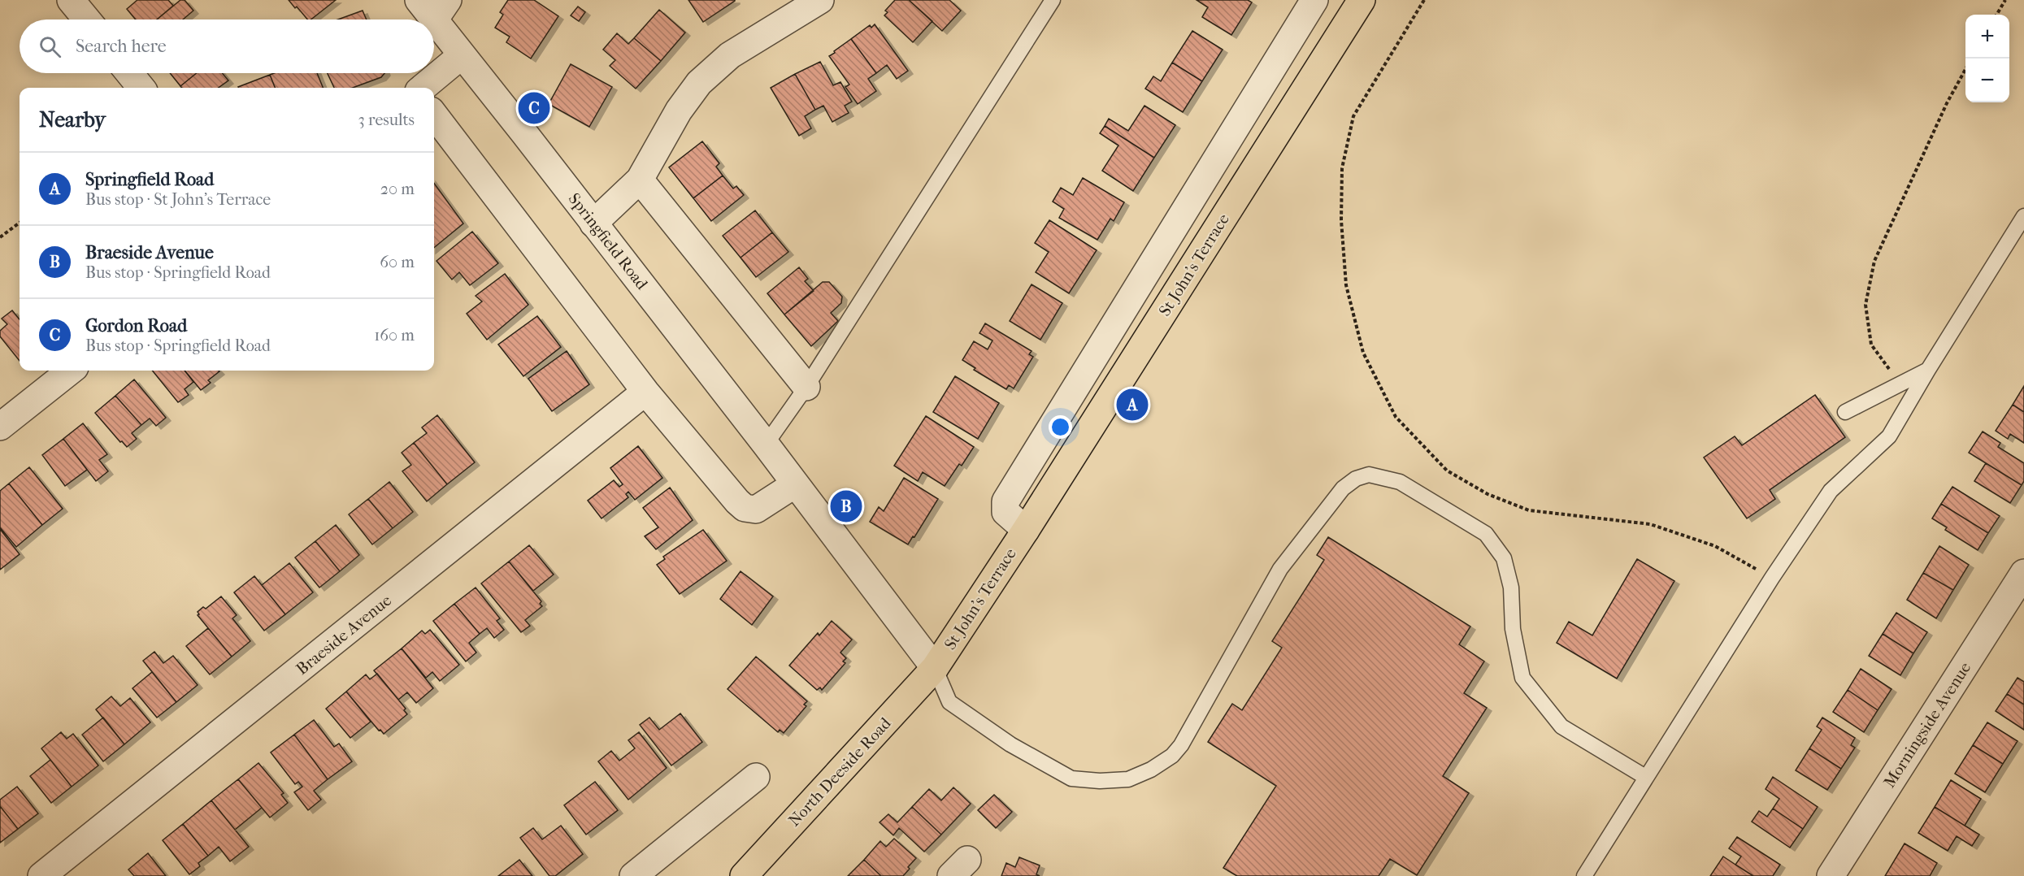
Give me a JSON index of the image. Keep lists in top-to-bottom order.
{
  "streets": {
    "main road": ["St John's Terrace", "North Deeside Road"],
    "street": ["Springfield Road", "Braeside Avenue", "Morningside Avenue"]
  },
  "crossings": [
    ["Springfield Road", "St John's Terrace"],
    ["Springfield Road", "North Deeside Road"],
    ["St John's Terrace", "North Deeside Road"]
  ],
  "page": {
    "map_buttons": ["+", "−"],
    "search": "Search here",
    "heading": ["Nearby", "3 results"],
    "pins": ["C", "A", "B"],
    "list": [
      {
        "mark": "A",
        "name": "Springfield Road",
        "note": "Bus stop · St John's Terrace",
        "value": "20 m"
      },
      {
        "mark": "B",
        "name": "Braeside Avenue",
        "note": "Bus stop · Springfield Road",
        "value": "60 m"
      },
      {
        "mark": "C",
        "name": "Gordon Road",
        "note": "Bus stop · Springfield Road",
        "value": "160 m"
      }
    ]
  }
}
